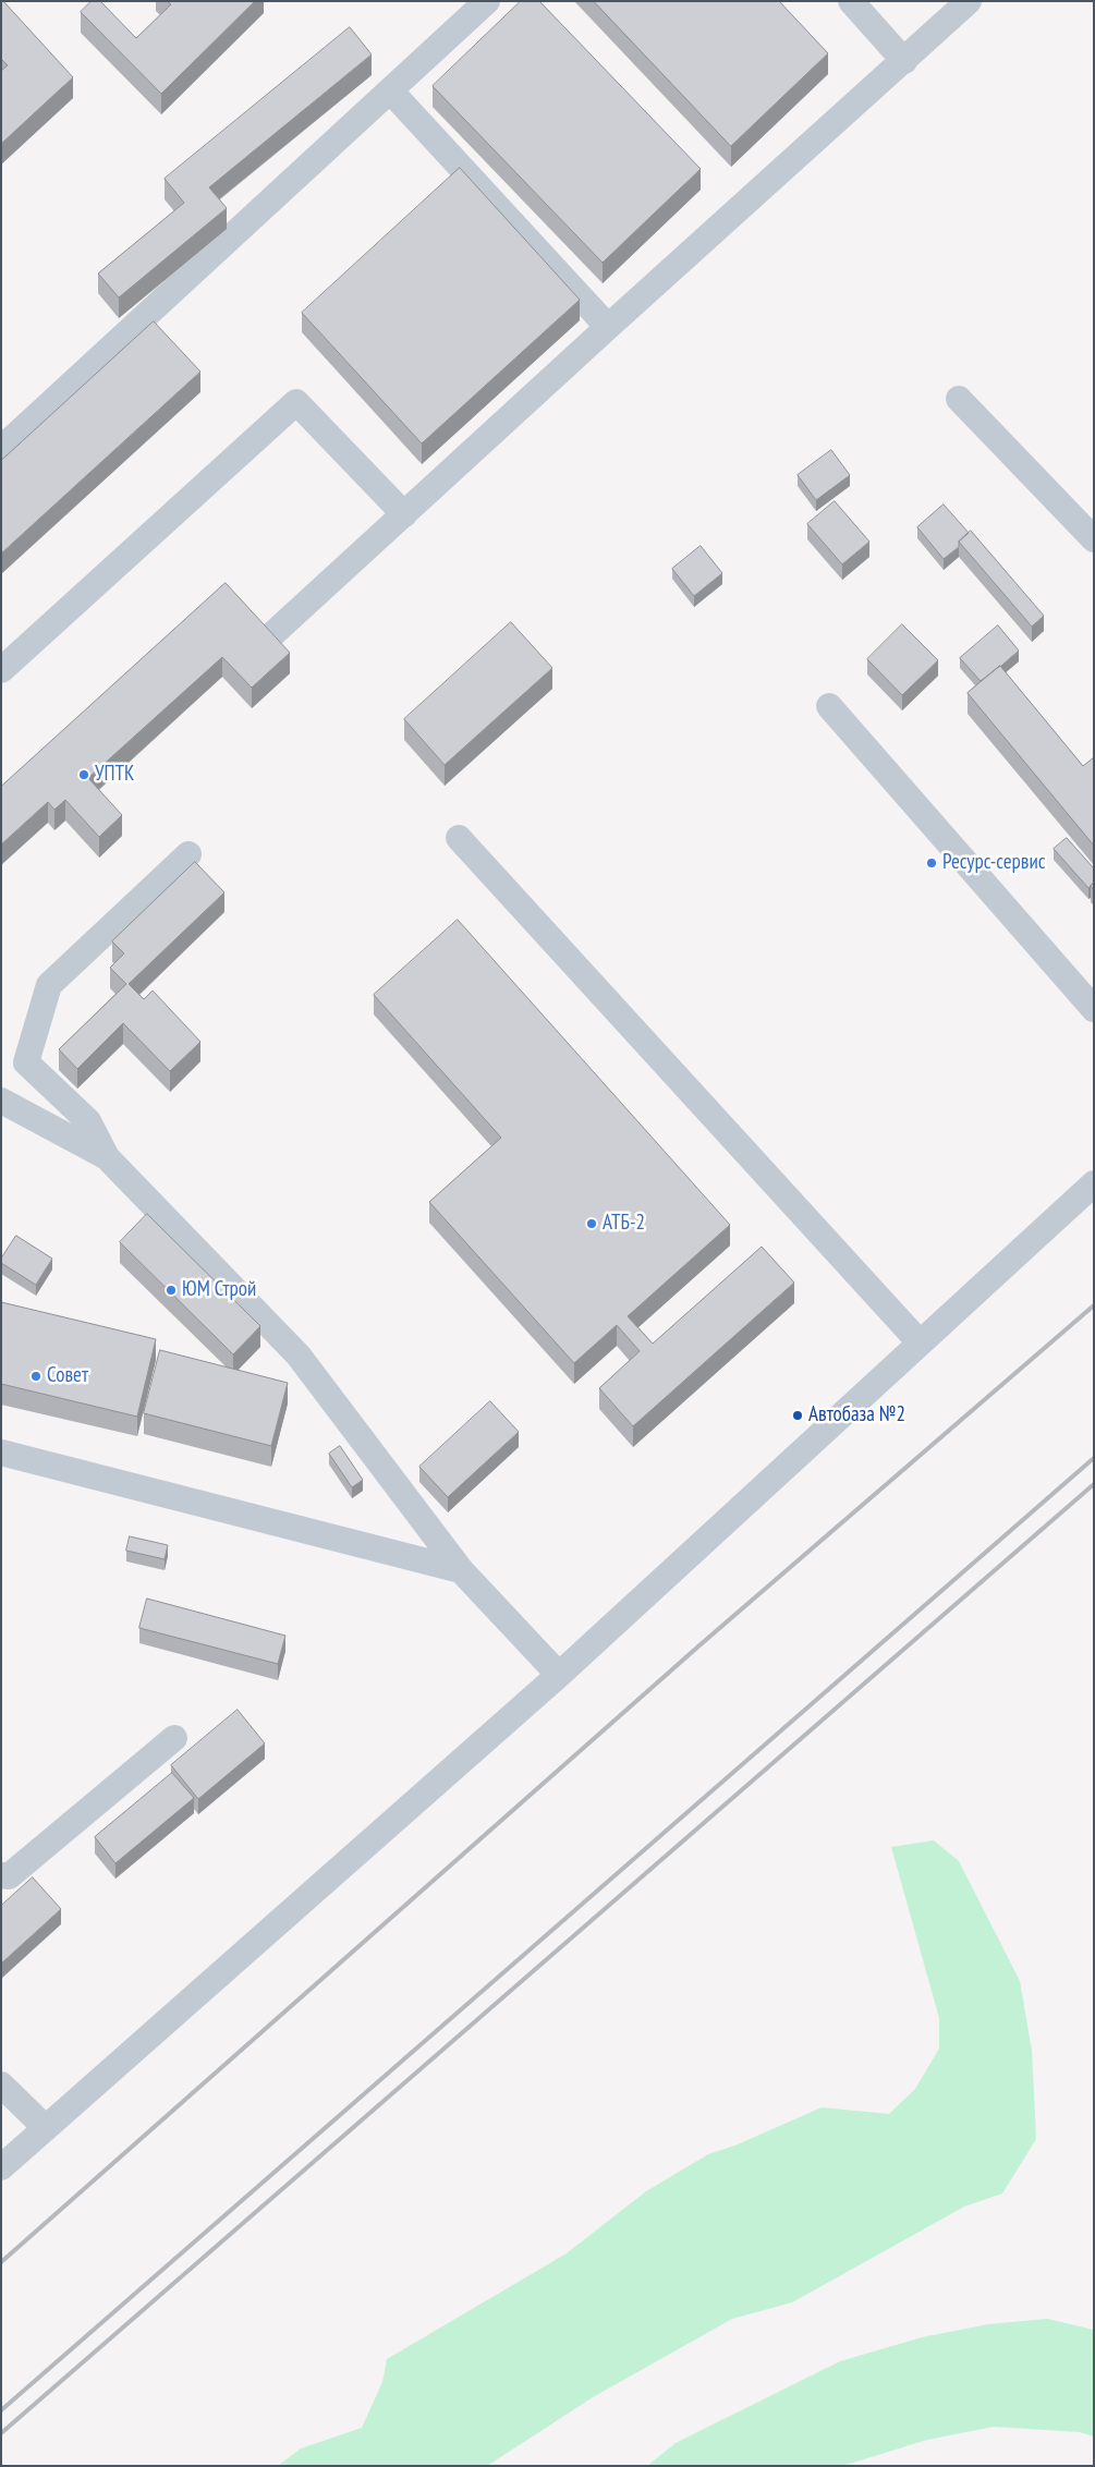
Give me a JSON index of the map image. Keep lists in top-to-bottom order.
{
  "places": [
    "УПТК",
    "Ресурс-сервис",
    "АТБ-2",
    "ЮМ Строй",
    "Совет",
    "Автобаза №2"
  ]
}
